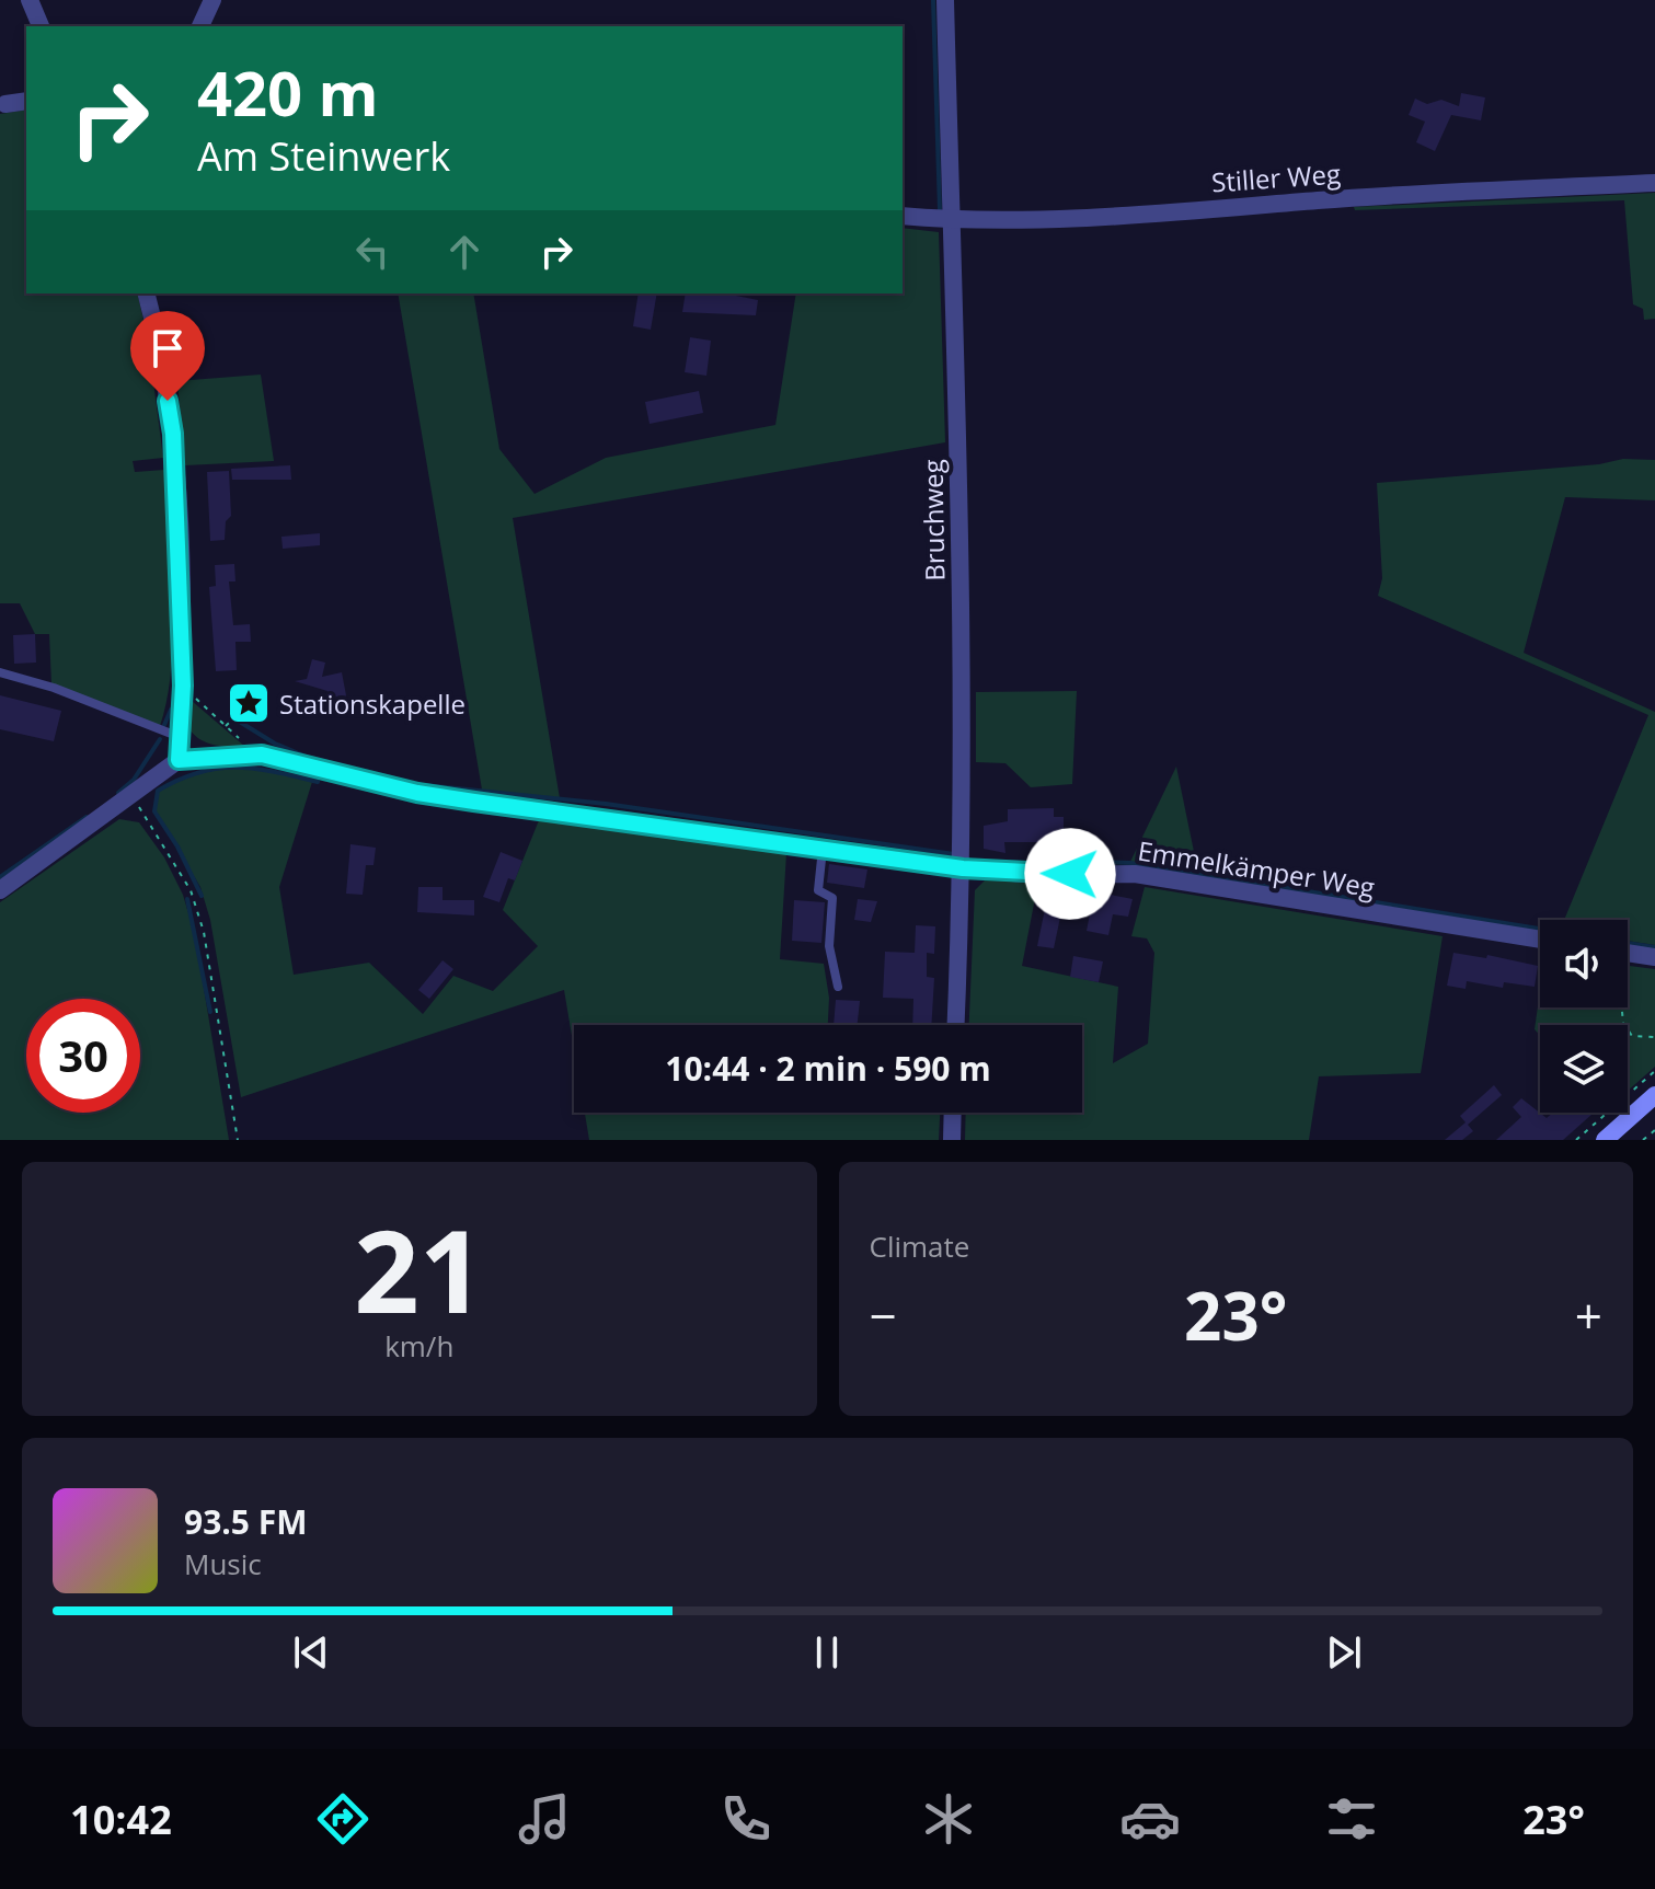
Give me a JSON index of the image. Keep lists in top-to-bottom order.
{
  "streets": {
    "street": ["Stiller Weg", "Bruchweg", "Emmelkämper Weg"]
  },
  "crossings": [
    ["Stiller Weg", "Bruchweg"],
    ["Bruchweg", "Emmelkämper Weg"]
  ],
  "places": {
    "place": ["Stationskapelle"]
  },
  "page": {
    "turn": ["420 m", "Am Steinwerk"],
    "limit": "30",
    "trip": "10:44 · 2 min · 590 m",
    "tile": [
      ["21", "km/h"],
      "Climate"
    ],
    "heat": ["−", "23°", "+"],
    "song": ["93.5 FM", "Music"],
    "tabs": ["10:42", "23°"]
  }
}
